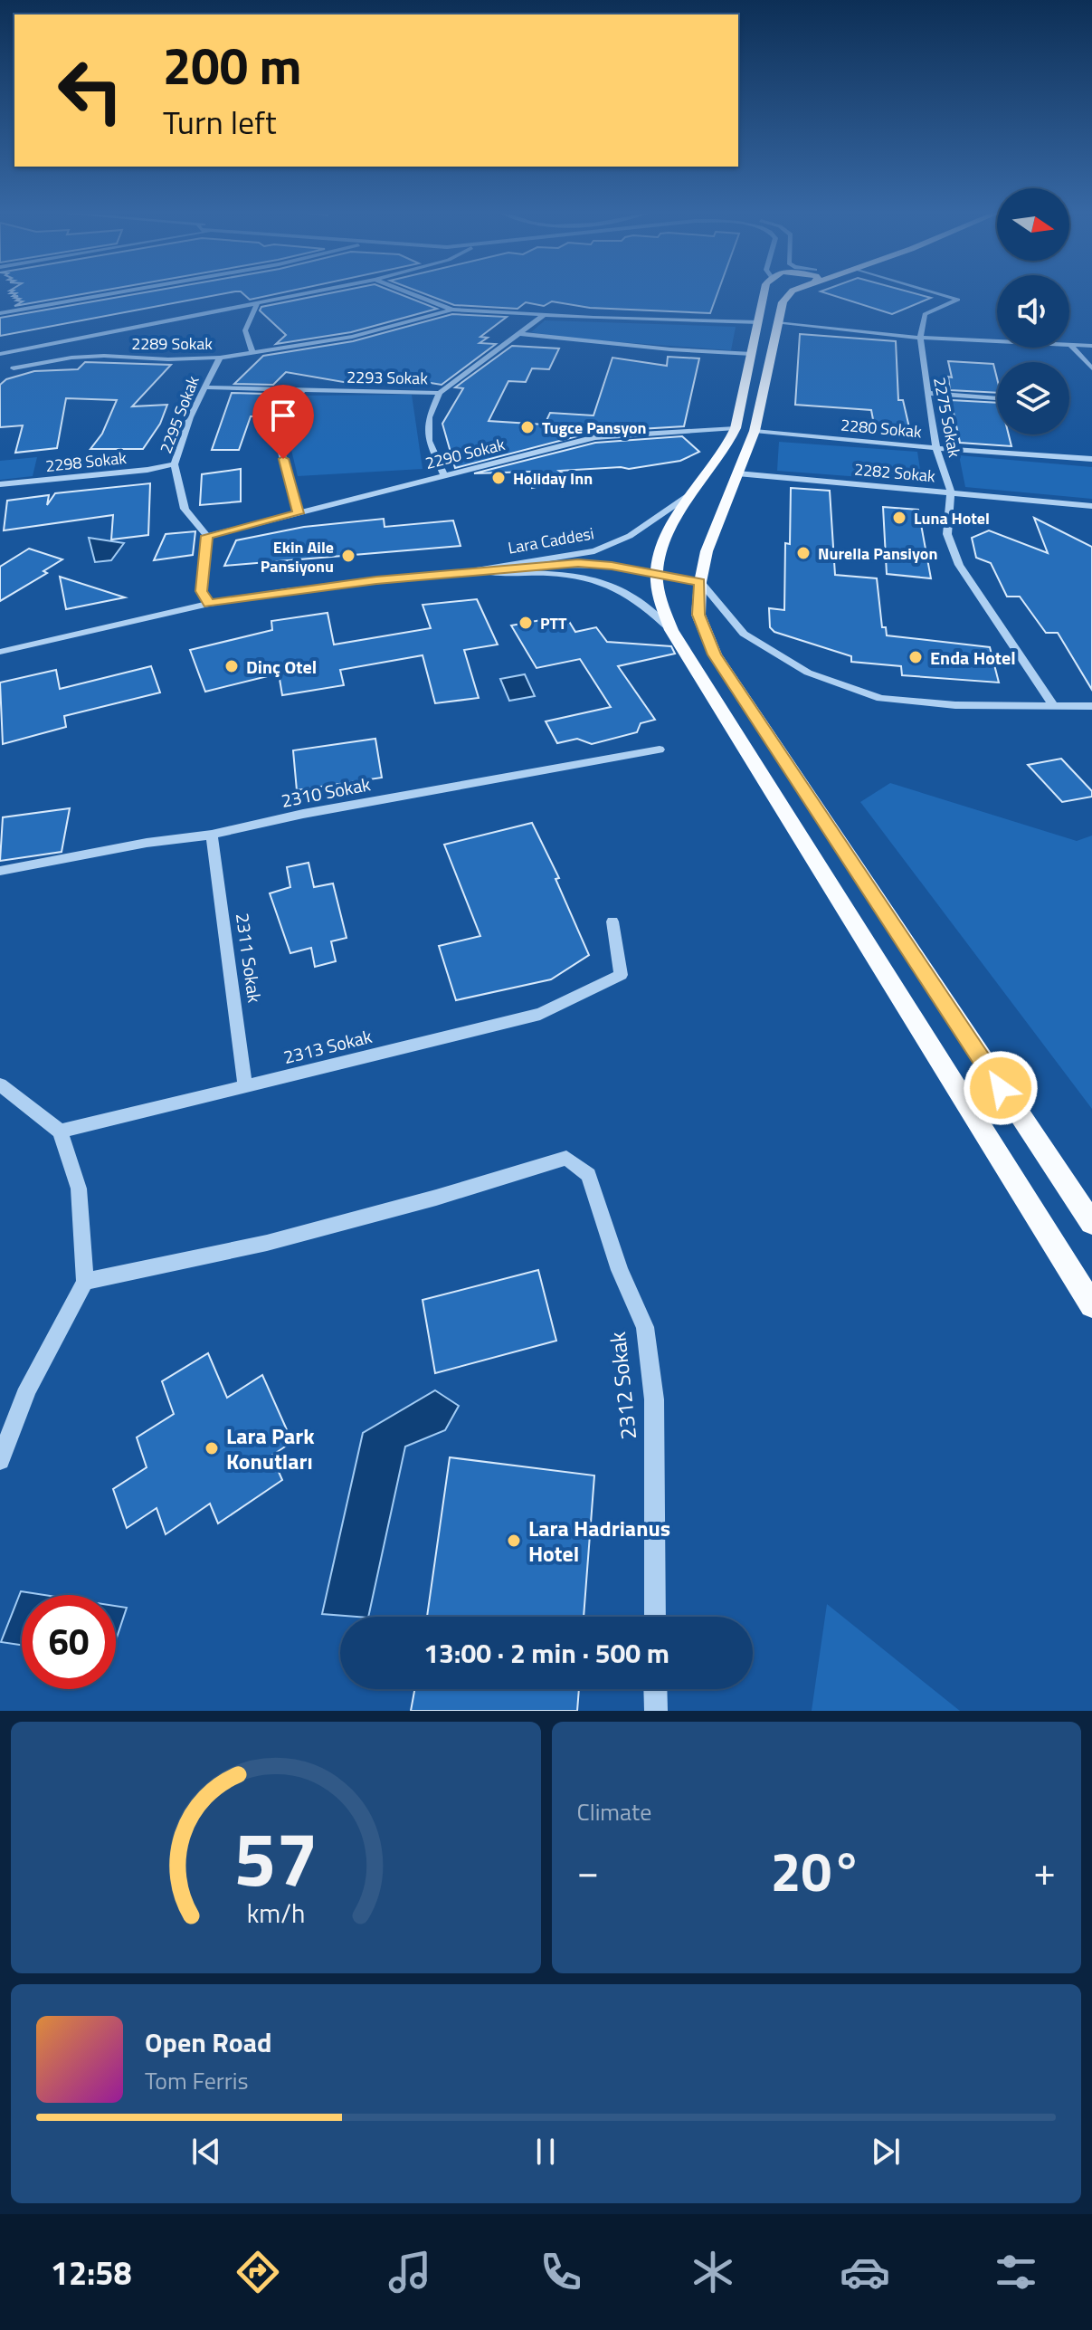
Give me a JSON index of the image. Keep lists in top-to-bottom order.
{
  "streets": {
    "main road": ["Lara Caddesi"],
    "street": [
      "2289 Sokak",
      "2293 Sokak",
      "2295 Sokak",
      "2275 Sokak",
      "2280 Sokak",
      "2290 Sokak",
      "2298 Sokak",
      "2282 Sokak",
      "2310 Sokak",
      "2311 Sokak",
      "2313 Sokak",
      "2312 Sokak"
    ]
  },
  "crossings": [
    ["2289 Sokak", "2295 Sokak"],
    ["2289 Sokak", "Lara Caddesi"],
    ["2293 Sokak", "2295 Sokak"],
    ["2295 Sokak", "2290 Sokak"],
    ["2295 Sokak", "2298 Sokak"],
    ["2275 Sokak", "2280 Sokak"],
    ["2275 Sokak", "2282 Sokak"],
    ["2290 Sokak", "Lara Caddesi"],
    ["2310 Sokak", "2311 Sokak"],
    ["2311 Sokak", "2313 Sokak"]
  ],
  "places": [
    "Tugce Pansyon",
    "Holiday Inn",
    "Luna Hotel",
    "Nurella Pansiyon",
    "Ekin Aile Pansiyonu",
    "PTT",
    "Enda Hotel",
    "Dinç Otel",
    "Lara Park Konutları",
    "Lara Hadrianus Hotel"
  ],
  "north": "right",
  "page": {
    "turn": ["200 m", "Turn left"],
    "limit": "60",
    "trip": "13:00 · 2 min · 500 m",
    "tile": "Climate",
    "heat": ["−", "20°", "+"],
    "song": ["Open Road", "Tom Ferris"],
    "tabs": "12:58",
    "gauge": ["57", "km/h"]
  }
}
